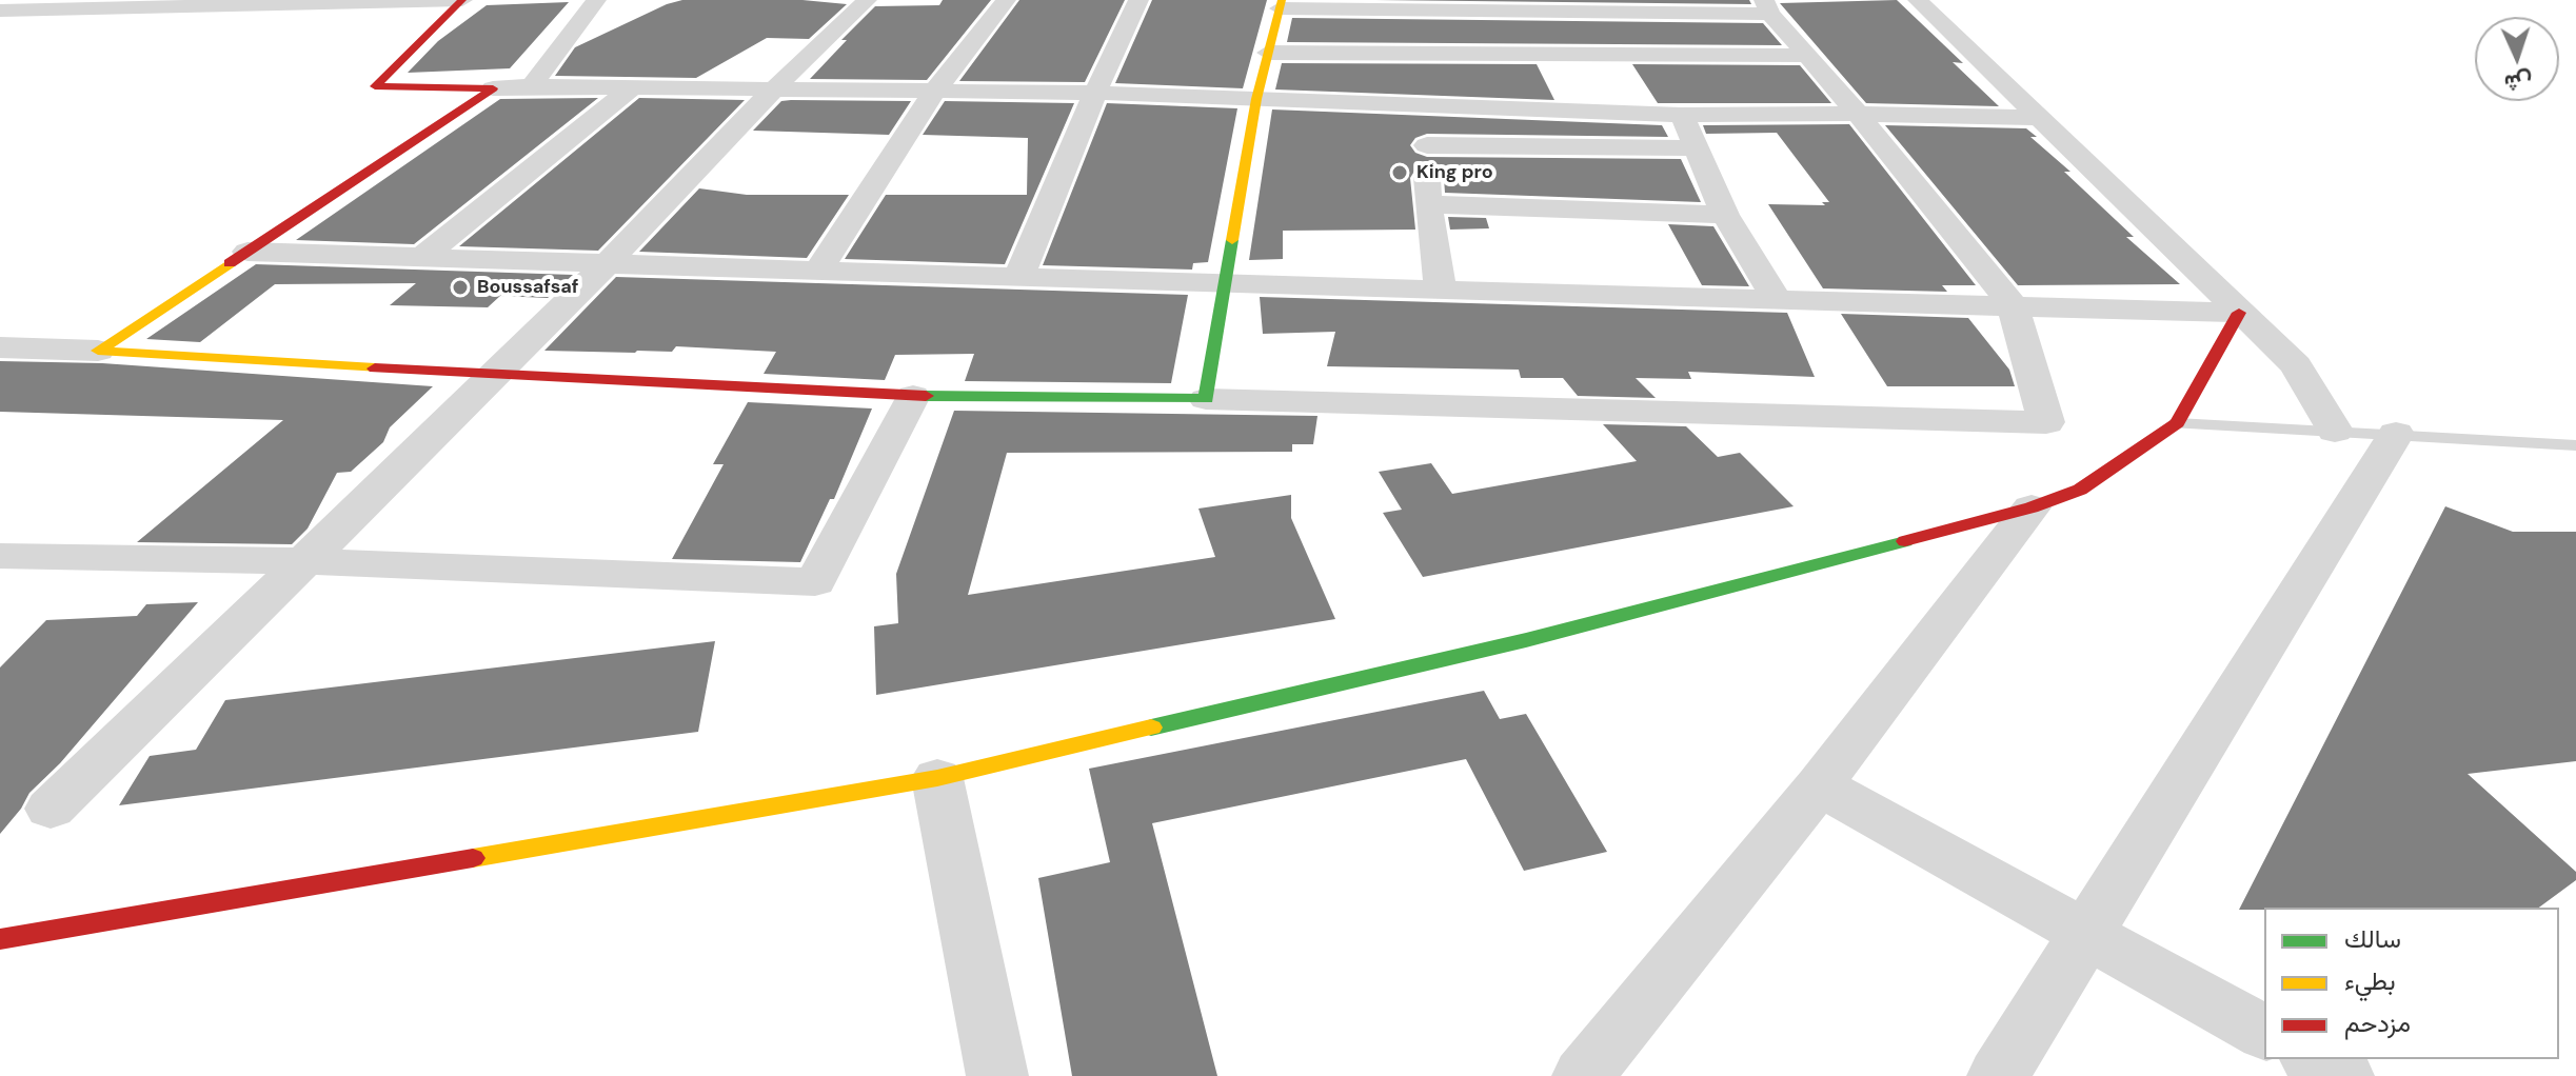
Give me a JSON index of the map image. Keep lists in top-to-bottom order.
{
  "places": ["King pro", "Boussafsaf"],
  "legend": ["سالك", "بطيء", "مزدحم"],
  "north": "bottom"
}
